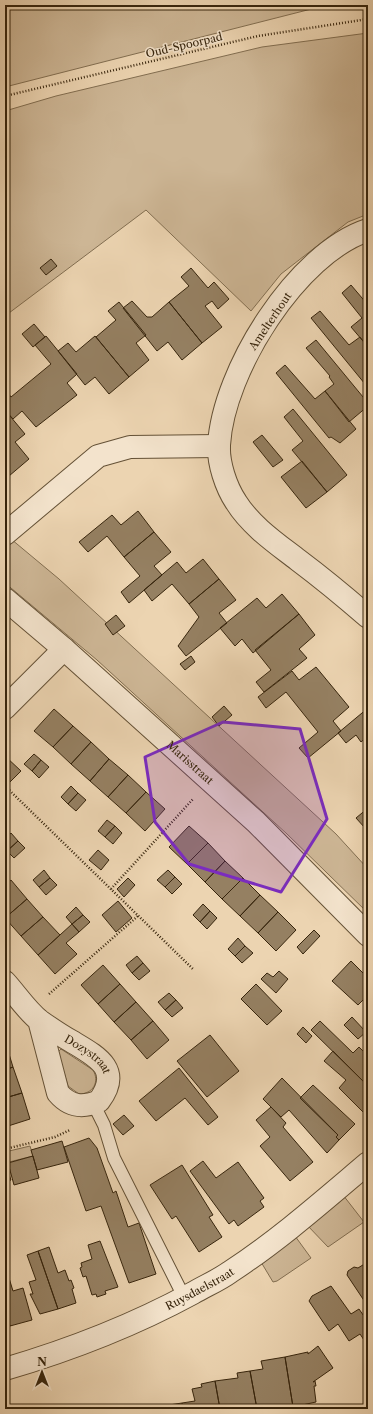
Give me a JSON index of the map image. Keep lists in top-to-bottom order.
{
  "streets": {
    "street": [
      "Amelterhout",
      "Marisstraat",
      "Dozystraat",
      "Ruysdaelstraat"
    ],
    "path": ["Oud-Spoorpad"]
  },
  "north": "top"
}
